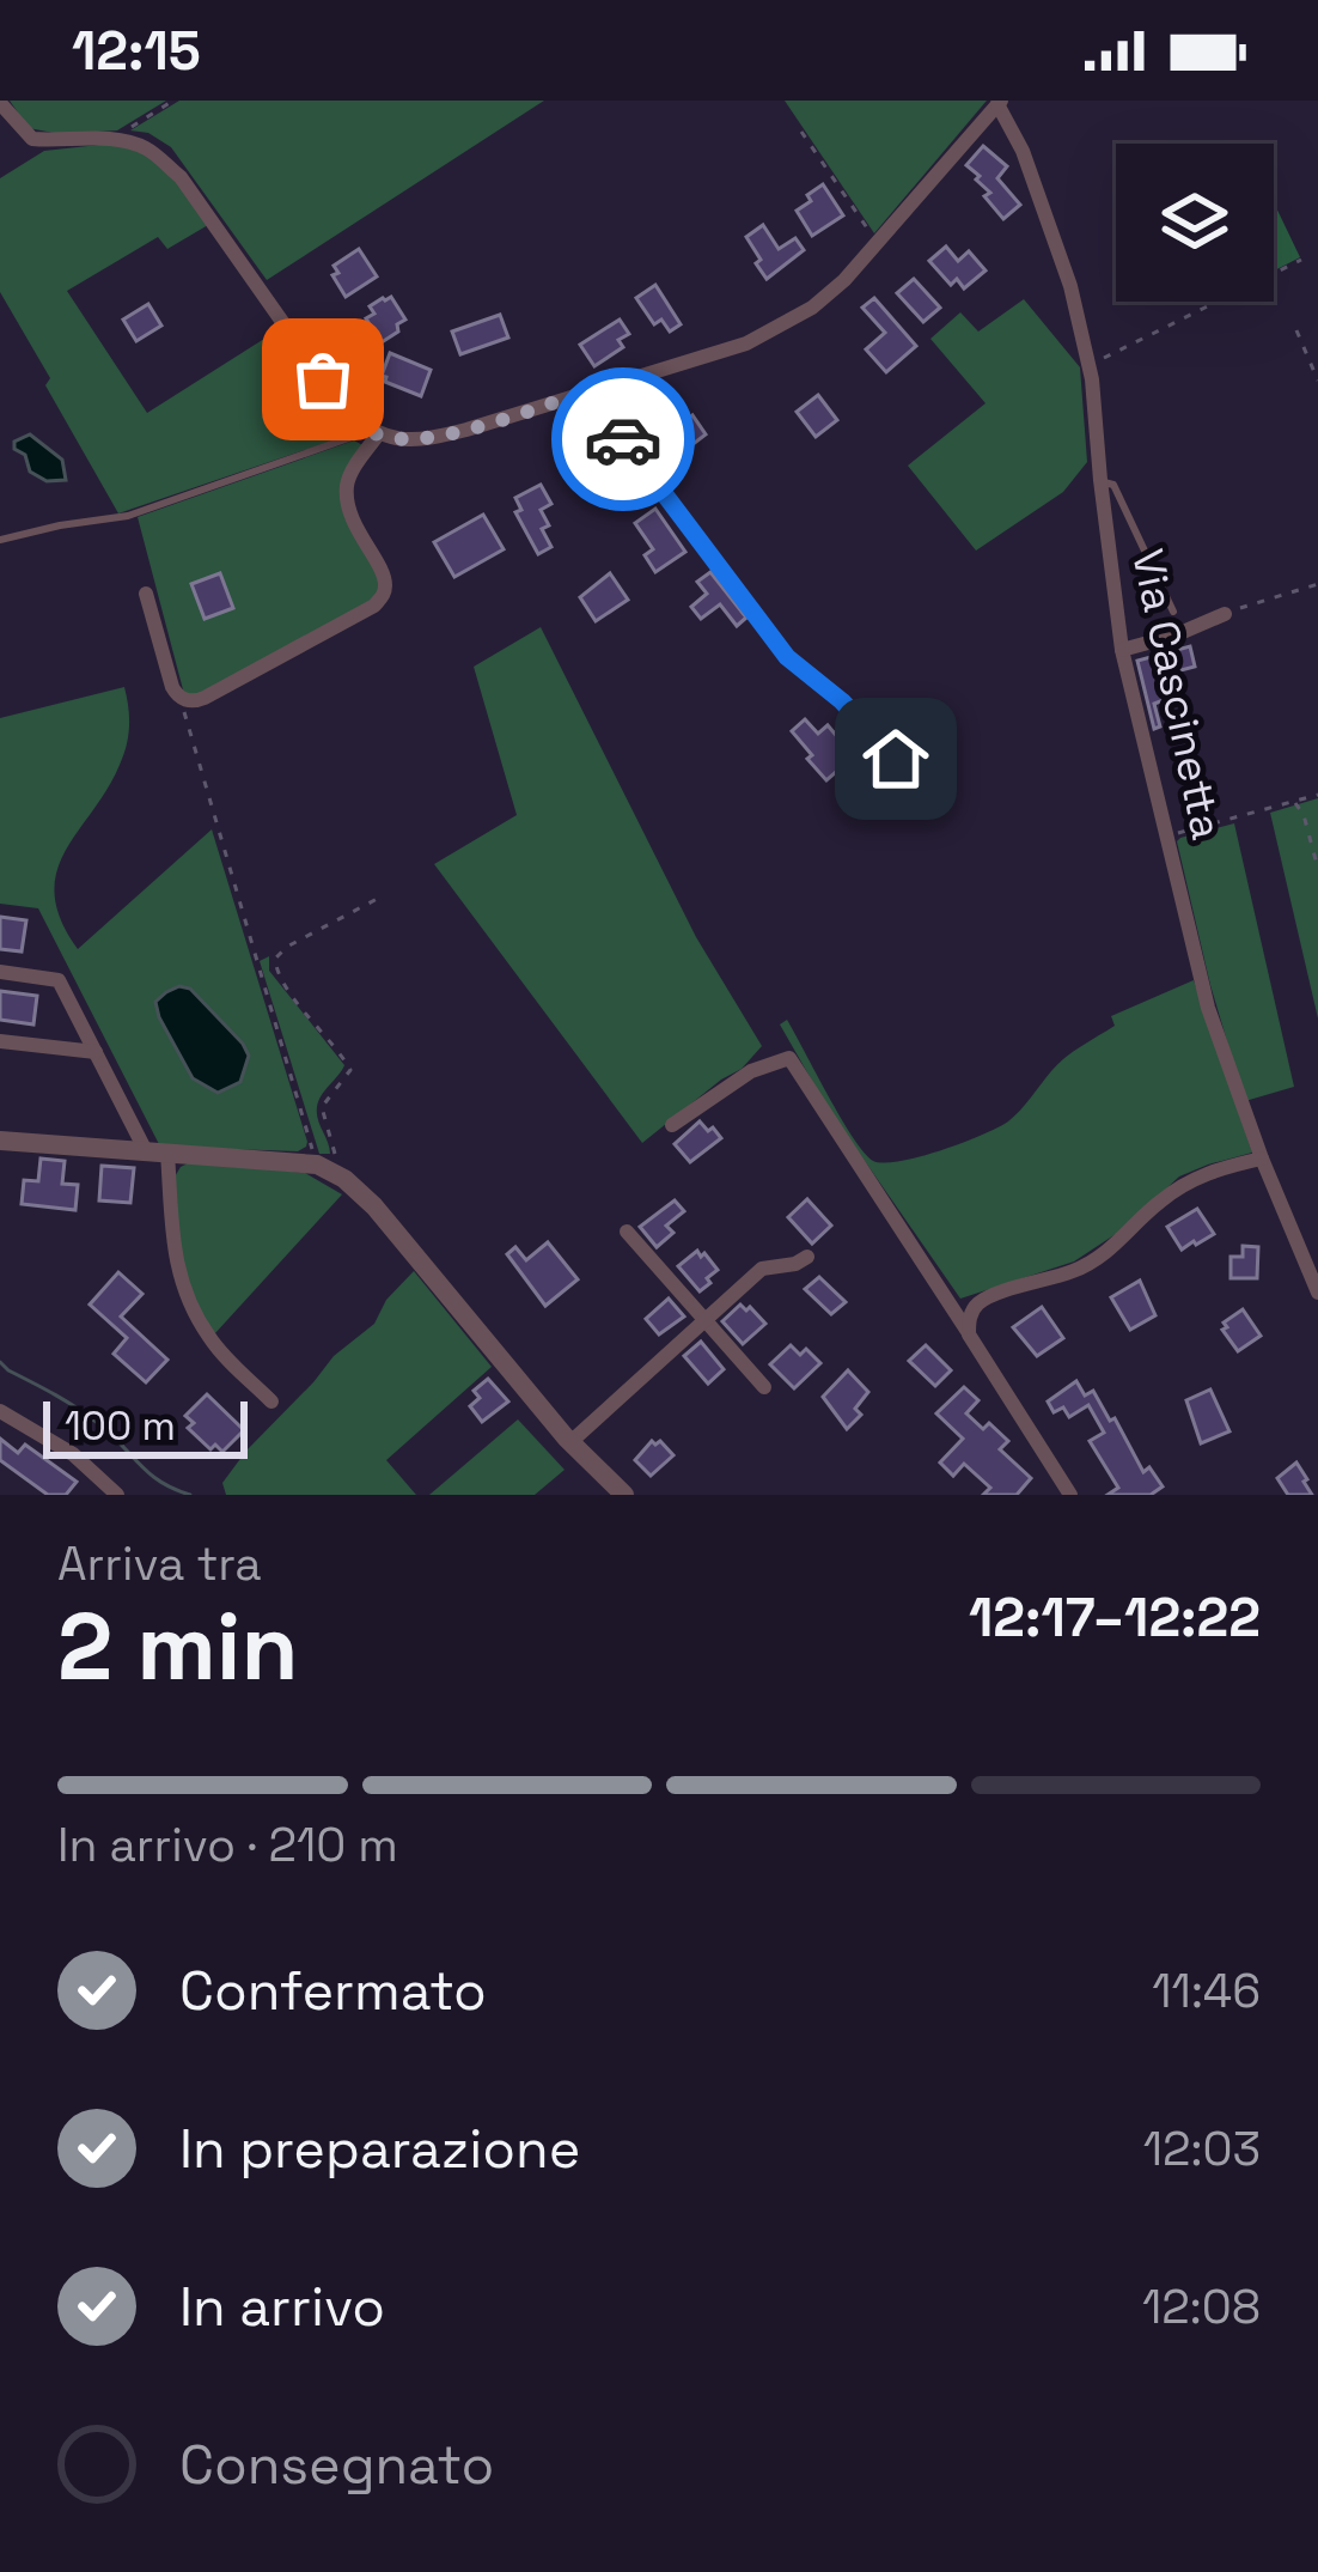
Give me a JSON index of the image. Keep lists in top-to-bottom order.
{
  "streets": {
    "street": ["Via Cascinetta"]
  },
  "scale_bar": "100 m",
  "page": {
    "status": "12:15",
    "scale": "100 m",
    "heading": ["2 min", "Arriva tra", "12:17–12:22"],
    "bar": "In arrivo · 210 m",
    "list": [
      ["Confermato", "11:46"],
      ["In preparazione", "12:03"],
      ["In arrivo", "12:08"],
      "Consegnato"
    ]
  }
}
